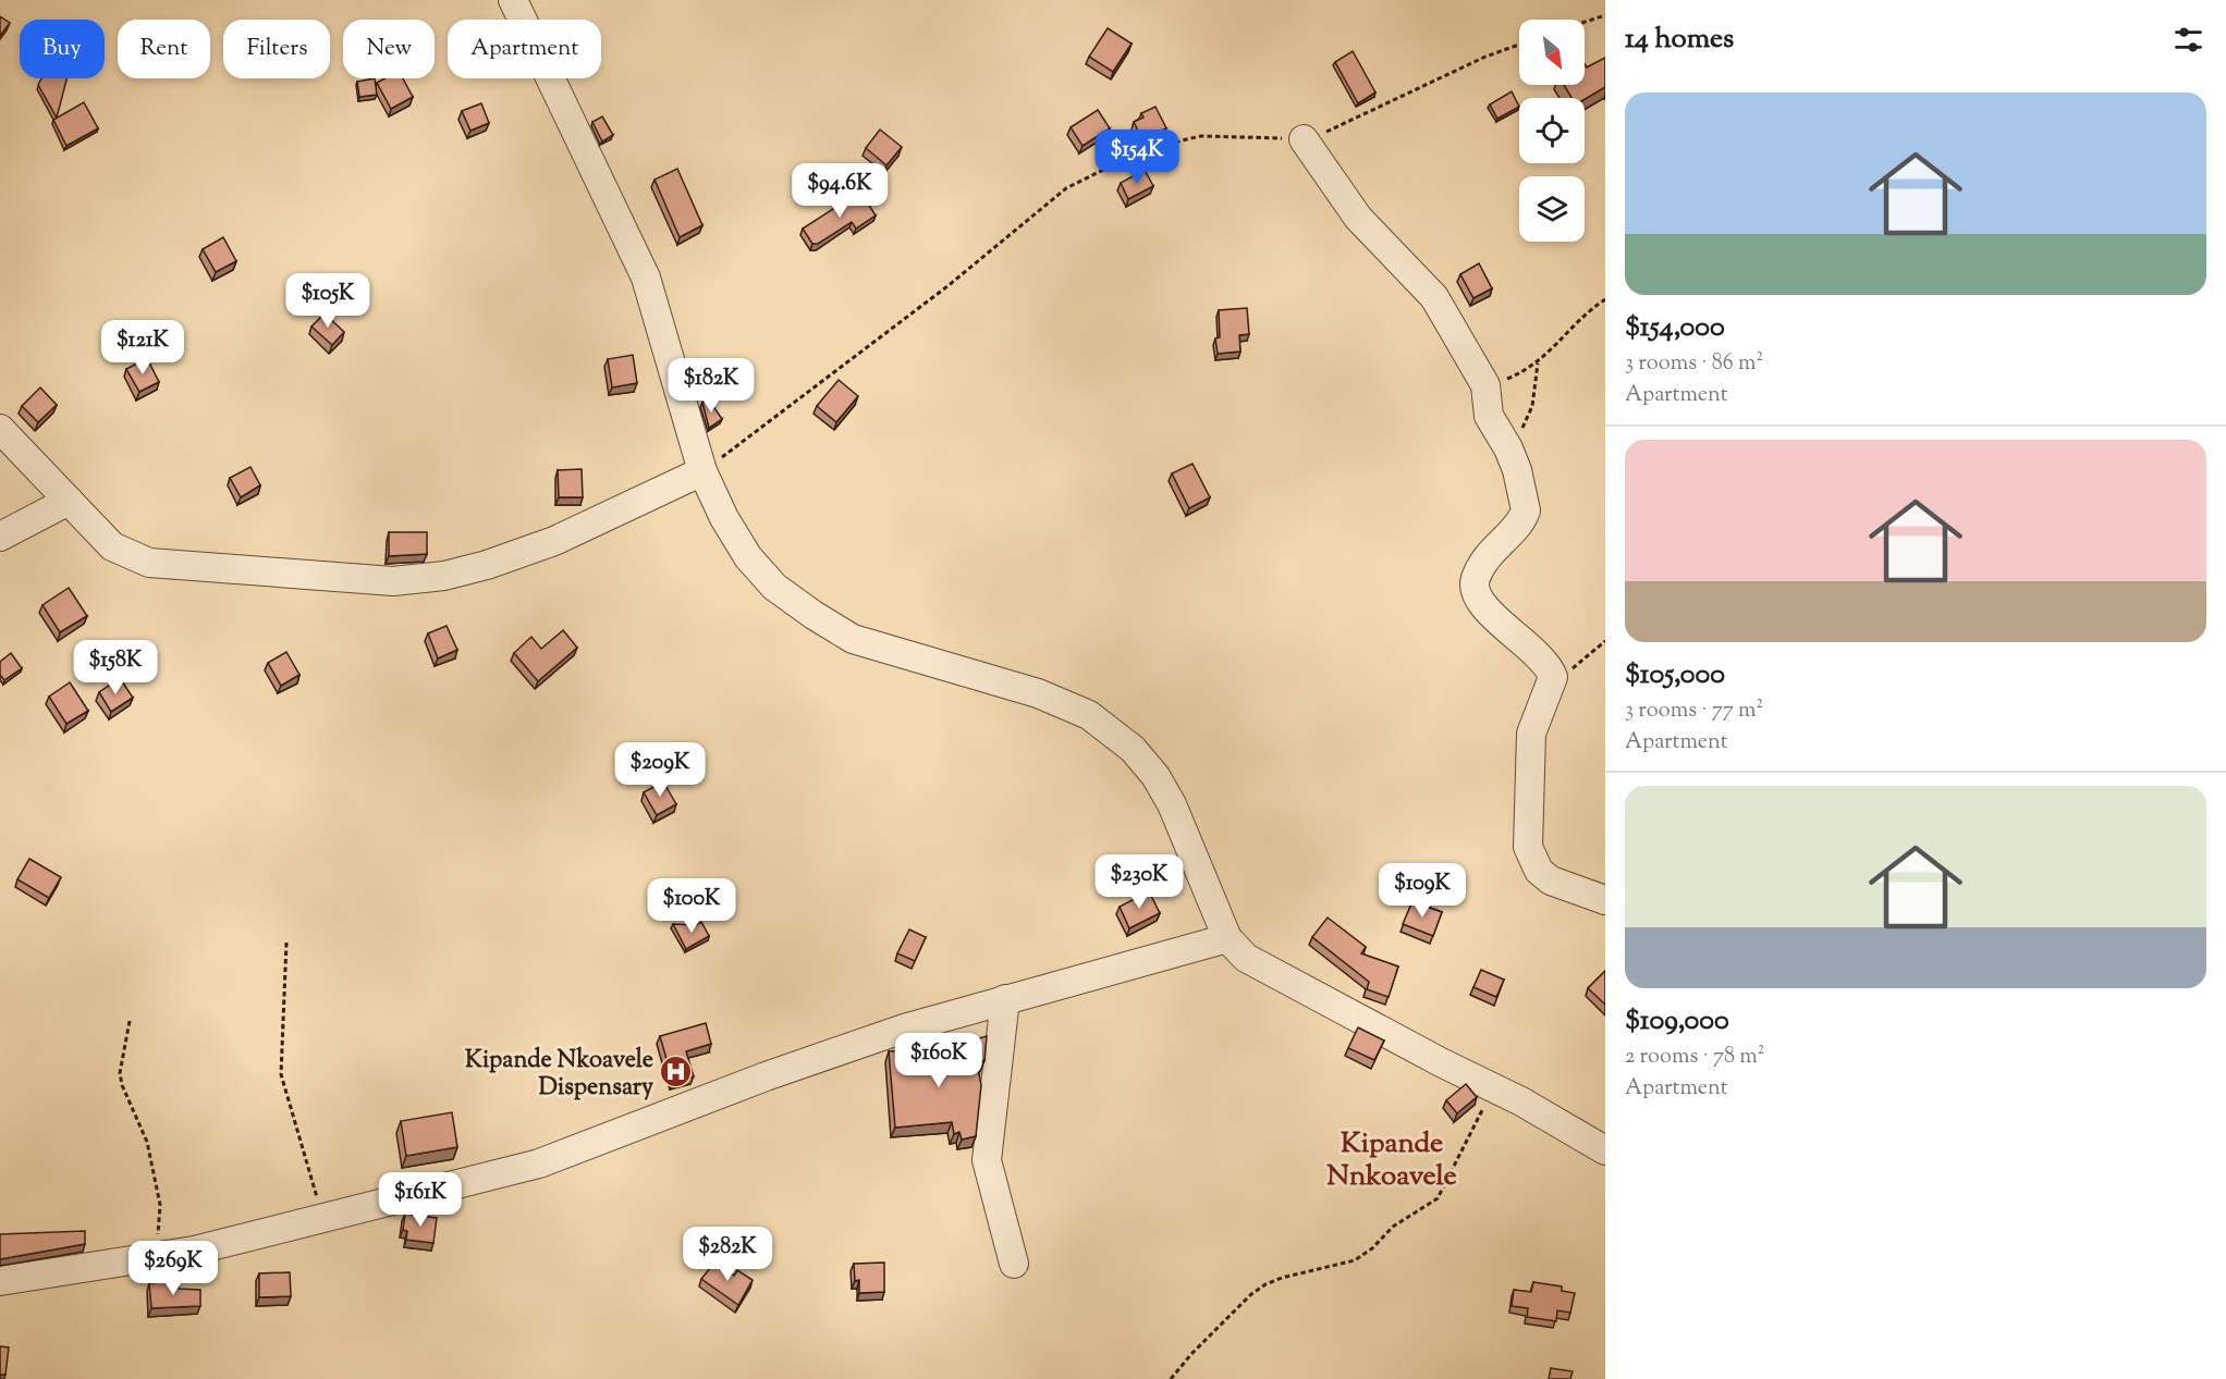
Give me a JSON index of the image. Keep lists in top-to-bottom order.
{
  "districts": ["Kipande Nnkoavele"],
  "places": {
    "hospital": ["Kipande Nkoavele Dispensary"]
  },
  "north": "bottom right",
  "page": {
    "heading": "14 homes",
    "chip": [
      "Buy",
      "Rent",
      "Filters",
      "New",
      "Apartment"
    ],
    "list": [
      {
        "name": "$154,000",
        "note": "3 rooms · 86 m² · Apartment"
      },
      {
        "name": "$105,000",
        "note": "3 rooms · 77 m² · Apartment"
      },
      {
        "name": "$109,000",
        "note": "2 rooms · 78 m² · Apartment"
      }
    ],
    "price": [
      "$154K",
      "$94.6K",
      "$105K",
      "$121K",
      "$182K",
      "$158K",
      "$209K",
      "$230K",
      "$109K",
      "$100K",
      "$160K",
      "$161K",
      "$282K",
      "$269K"
    ]
  }
}
